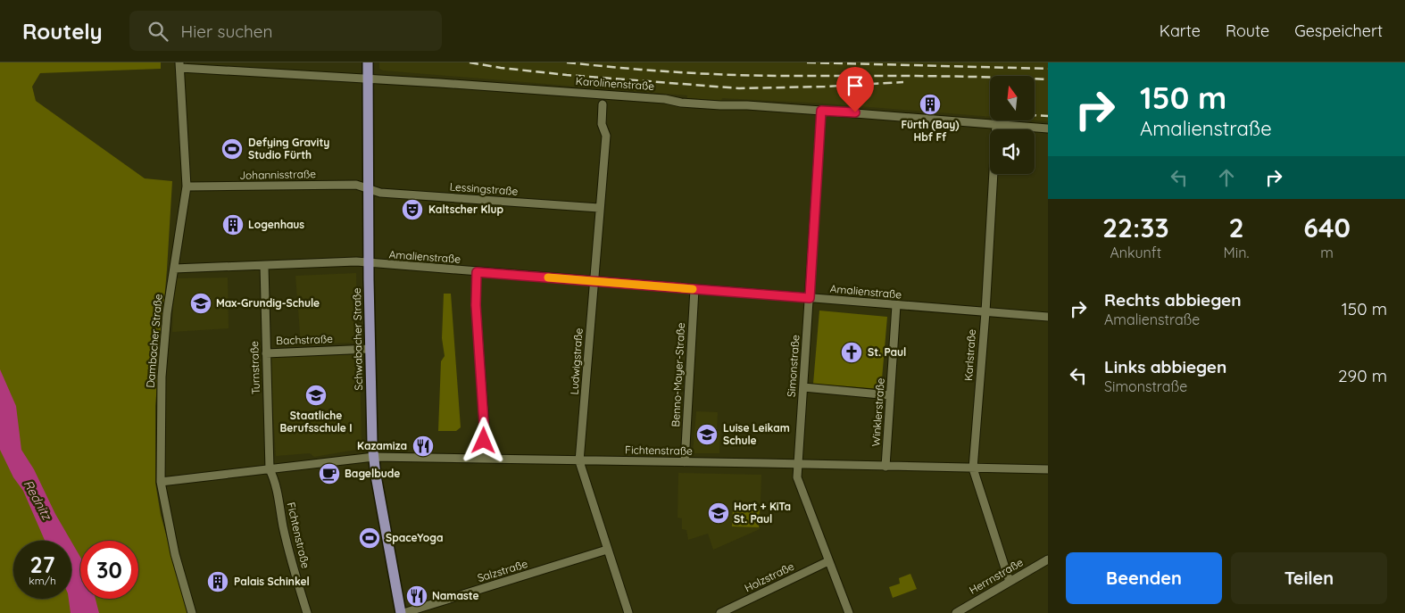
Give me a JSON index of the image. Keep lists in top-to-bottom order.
{
  "streets": {
    "main road": ["Schwabacher Straße"],
    "street": [
      "Karolinenstraße",
      "Johannisstraße",
      "Lessingstraße",
      "Amalienstraße",
      "Bachstraße",
      "Dambacher Straße",
      "Karlstraße",
      "Ludwigstraße",
      "Simonstraße",
      "Turnstraße",
      "Benno-Mayer-Straße",
      "Winklerstraße",
      "Fichtenstraße",
      "Salzstraße",
      "Herrnstraße",
      "Holzstraße"
    ]
  },
  "crossings": [
    ["Karolinenstraße", "Schwabacher Straße"],
    ["Karolinenstraße", "Dambacher Straße"],
    ["Karolinenstraße", "Karlstraße"],
    ["Karolinenstraße", "Simonstraße"],
    ["Johannisstraße", "Lessingstraße"],
    ["Johannisstraße", "Schwabacher Straße"],
    ["Johannisstraße", "Dambacher Straße"],
    ["Lessingstraße", "Schwabacher Straße"],
    ["Lessingstraße", "Ludwigstraße"],
    ["Amalienstraße", "Schwabacher Straße"],
    ["Amalienstraße", "Dambacher Straße"],
    ["Amalienstraße", "Karlstraße"],
    ["Amalienstraße", "Ludwigstraße"],
    ["Amalienstraße", "Simonstraße"],
    ["Amalienstraße", "Turnstraße"],
    ["Amalienstraße", "Benno-Mayer-Straße"],
    ["Amalienstraße", "Winklerstraße"],
    ["Schwabacher Straße", "Bachstraße"],
    ["Schwabacher Straße", "Fichtenstraße"],
    ["Schwabacher Straße", "Salzstraße"],
    ["Bachstraße", "Turnstraße"],
    ["Dambacher Straße", "Fichtenstraße"],
    ["Karlstraße", "Fichtenstraße"],
    ["Karlstraße", "Herrnstraße"],
    ["Ludwigstraße", "Fichtenstraße"],
    ["Ludwigstraße", "Salzstraße"],
    ["Simonstraße", "Fichtenstraße"],
    ["Simonstraße", "Holzstraße"],
    ["Turnstraße", "Fichtenstraße"],
    ["Benno-Mayer-Straße", "Fichtenstraße"],
    ["Winklerstraße", "Fichtenstraße"]
  ],
  "water": ["Rednitz"],
  "places": {
    "building": ["Fürth (Bay) Hbf Ff", "Logenhaus", "Palais Schinkel"],
    "sports": ["Defying Gravity Studio Fürth", "SpaceYoga"],
    "theatre": ["Kaltscher Klup"],
    "school or university": [
      "Max-Grundig-Schule",
      "Staatliche Berufsschule I",
      "Luise Leikam Schule",
      "Hort + KiTa St. Paul"
    ],
    "church": ["St. Paul"],
    "restaurant": ["Kazamiza", "Namaste"],
    "cafe": ["Bagelbude"]
  },
  "north": "top",
  "page": {
    "header": "Routely",
    "search": "Hier suchen",
    "nav": ["Karte", "Route", "Gespeichert"],
    "turn": ["150 m", "Amalienstraße"],
    "eta": [
      "22:33",
      "Ankunft",
      "2",
      "Min.",
      "640",
      "m"
    ],
    "list": [
      {
        "name": "Rechts abbiegen",
        "note": "Amalienstraße",
        "value": "150 m"
      },
      {
        "name": "Links abbiegen",
        "note": "Simonstraße",
        "value": "290 m"
      }
    ],
    "speed": "27 km/h",
    "limit": "30",
    "buttons": ["Beenden", "Teilen"]
  }
}
